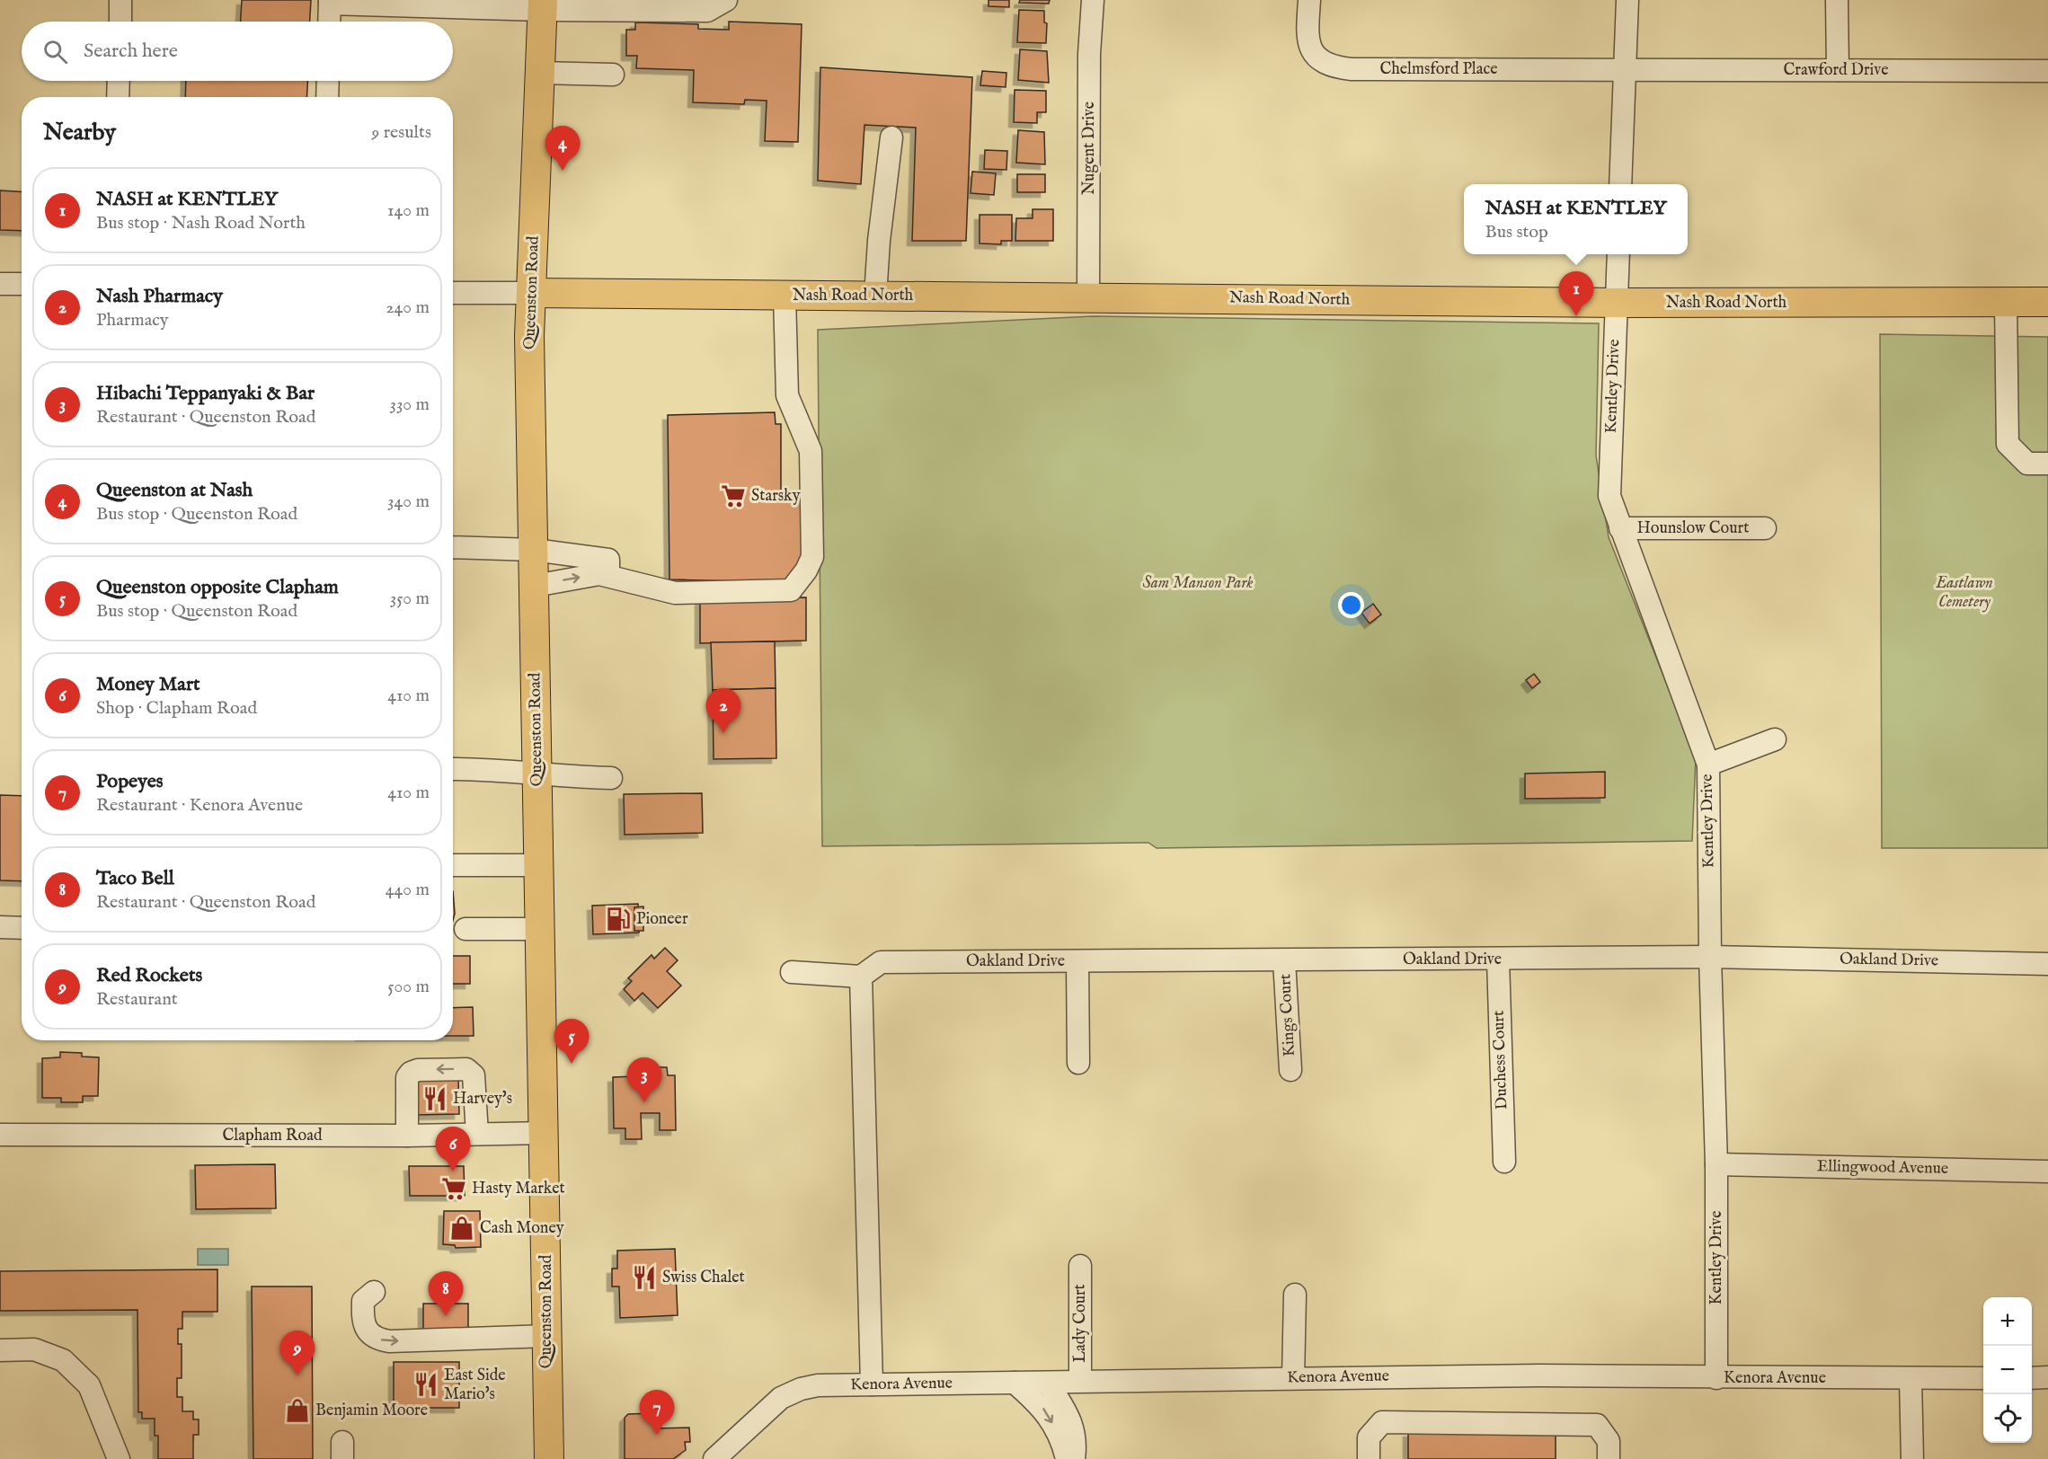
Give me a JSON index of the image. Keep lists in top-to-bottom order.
{
  "streets": {
    "main road": ["Queenston Road", "Nash Road North"],
    "street": [
      "Chelmsford Place",
      "Crawford Drive",
      "Nugent Drive",
      "Kentley Drive",
      "Hounslow Court",
      "Oakland Drive",
      "Kings Court",
      "Duchess Court",
      "Clapham Road",
      "Ellingwood Avenue",
      "Lady Court",
      "Kenora Avenue"
    ]
  },
  "crossings": [
    ["Chelmsford Place", "Crawford Drive"],
    ["Nugent Drive", "Nash Road North"],
    ["Queenston Road", "Nash Road North"],
    ["Queenston Road", "Clapham Road"],
    ["Nash Road North", "Kentley Drive"],
    ["Kentley Drive", "Hounslow Court"],
    ["Kentley Drive", "Oakland Drive"],
    ["Kentley Drive", "Ellingwood Avenue"],
    ["Kentley Drive", "Kenora Avenue"],
    ["Oakland Drive", "Kings Court"],
    ["Oakland Drive", "Duchess Court"],
    ["Lady Court", "Kenora Avenue"]
  ],
  "parks": ["Sam Manson Park", "Eastlawn Cemetery"],
  "places": {
    "supermarket": ["Starsky", "Hasty Market"],
    "fuel station": ["Pioneer"],
    "restaurant": ["Harvey's", "Swiss Chalet", "East Side Mario's"],
    "shop": ["Cash Money", "Benjamin Moore"]
  },
  "page": {
    "search": "Search here",
    "heading": ["Nearby", "9 results"],
    "pins": [
      "4",
      "1",
      "2",
      "5",
      "3",
      "6",
      "8",
      "9",
      "7"
    ],
    "list": [
      {
        "mark": "1",
        "name": "NASH at KENTLEY",
        "note": "Bus stop · Nash Road North",
        "value": "140 m"
      },
      {
        "mark": "2",
        "name": "Nash Pharmacy",
        "note": "Pharmacy",
        "value": "240 m"
      },
      {
        "mark": "3",
        "name": "Hibachi Teppanyaki & Bar",
        "note": "Restaurant · Queenston Road",
        "value": "330 m"
      },
      {
        "mark": "4",
        "name": "Queenston at Nash",
        "note": "Bus stop · Queenston Road",
        "value": "340 m"
      },
      {
        "mark": "5",
        "name": "Queenston opposite Clapham",
        "note": "Bus stop · Queenston Road",
        "value": "350 m"
      },
      {
        "mark": "6",
        "name": "Money Mart",
        "note": "Shop · Clapham Road",
        "value": "410 m"
      },
      {
        "mark": "7",
        "name": "Popeyes",
        "note": "Restaurant · Kenora Avenue",
        "value": "410 m"
      },
      {
        "mark": "8",
        "name": "Taco Bell",
        "note": "Restaurant · Queenston Road",
        "value": "440 m"
      },
      {
        "mark": "9",
        "name": "Red Rockets",
        "note": "Restaurant",
        "value": "500 m"
      }
    ],
    "popup": ["NASH at KENTLEY", "Bus stop"],
    "map_buttons": ["+", "−"]
  }
}
